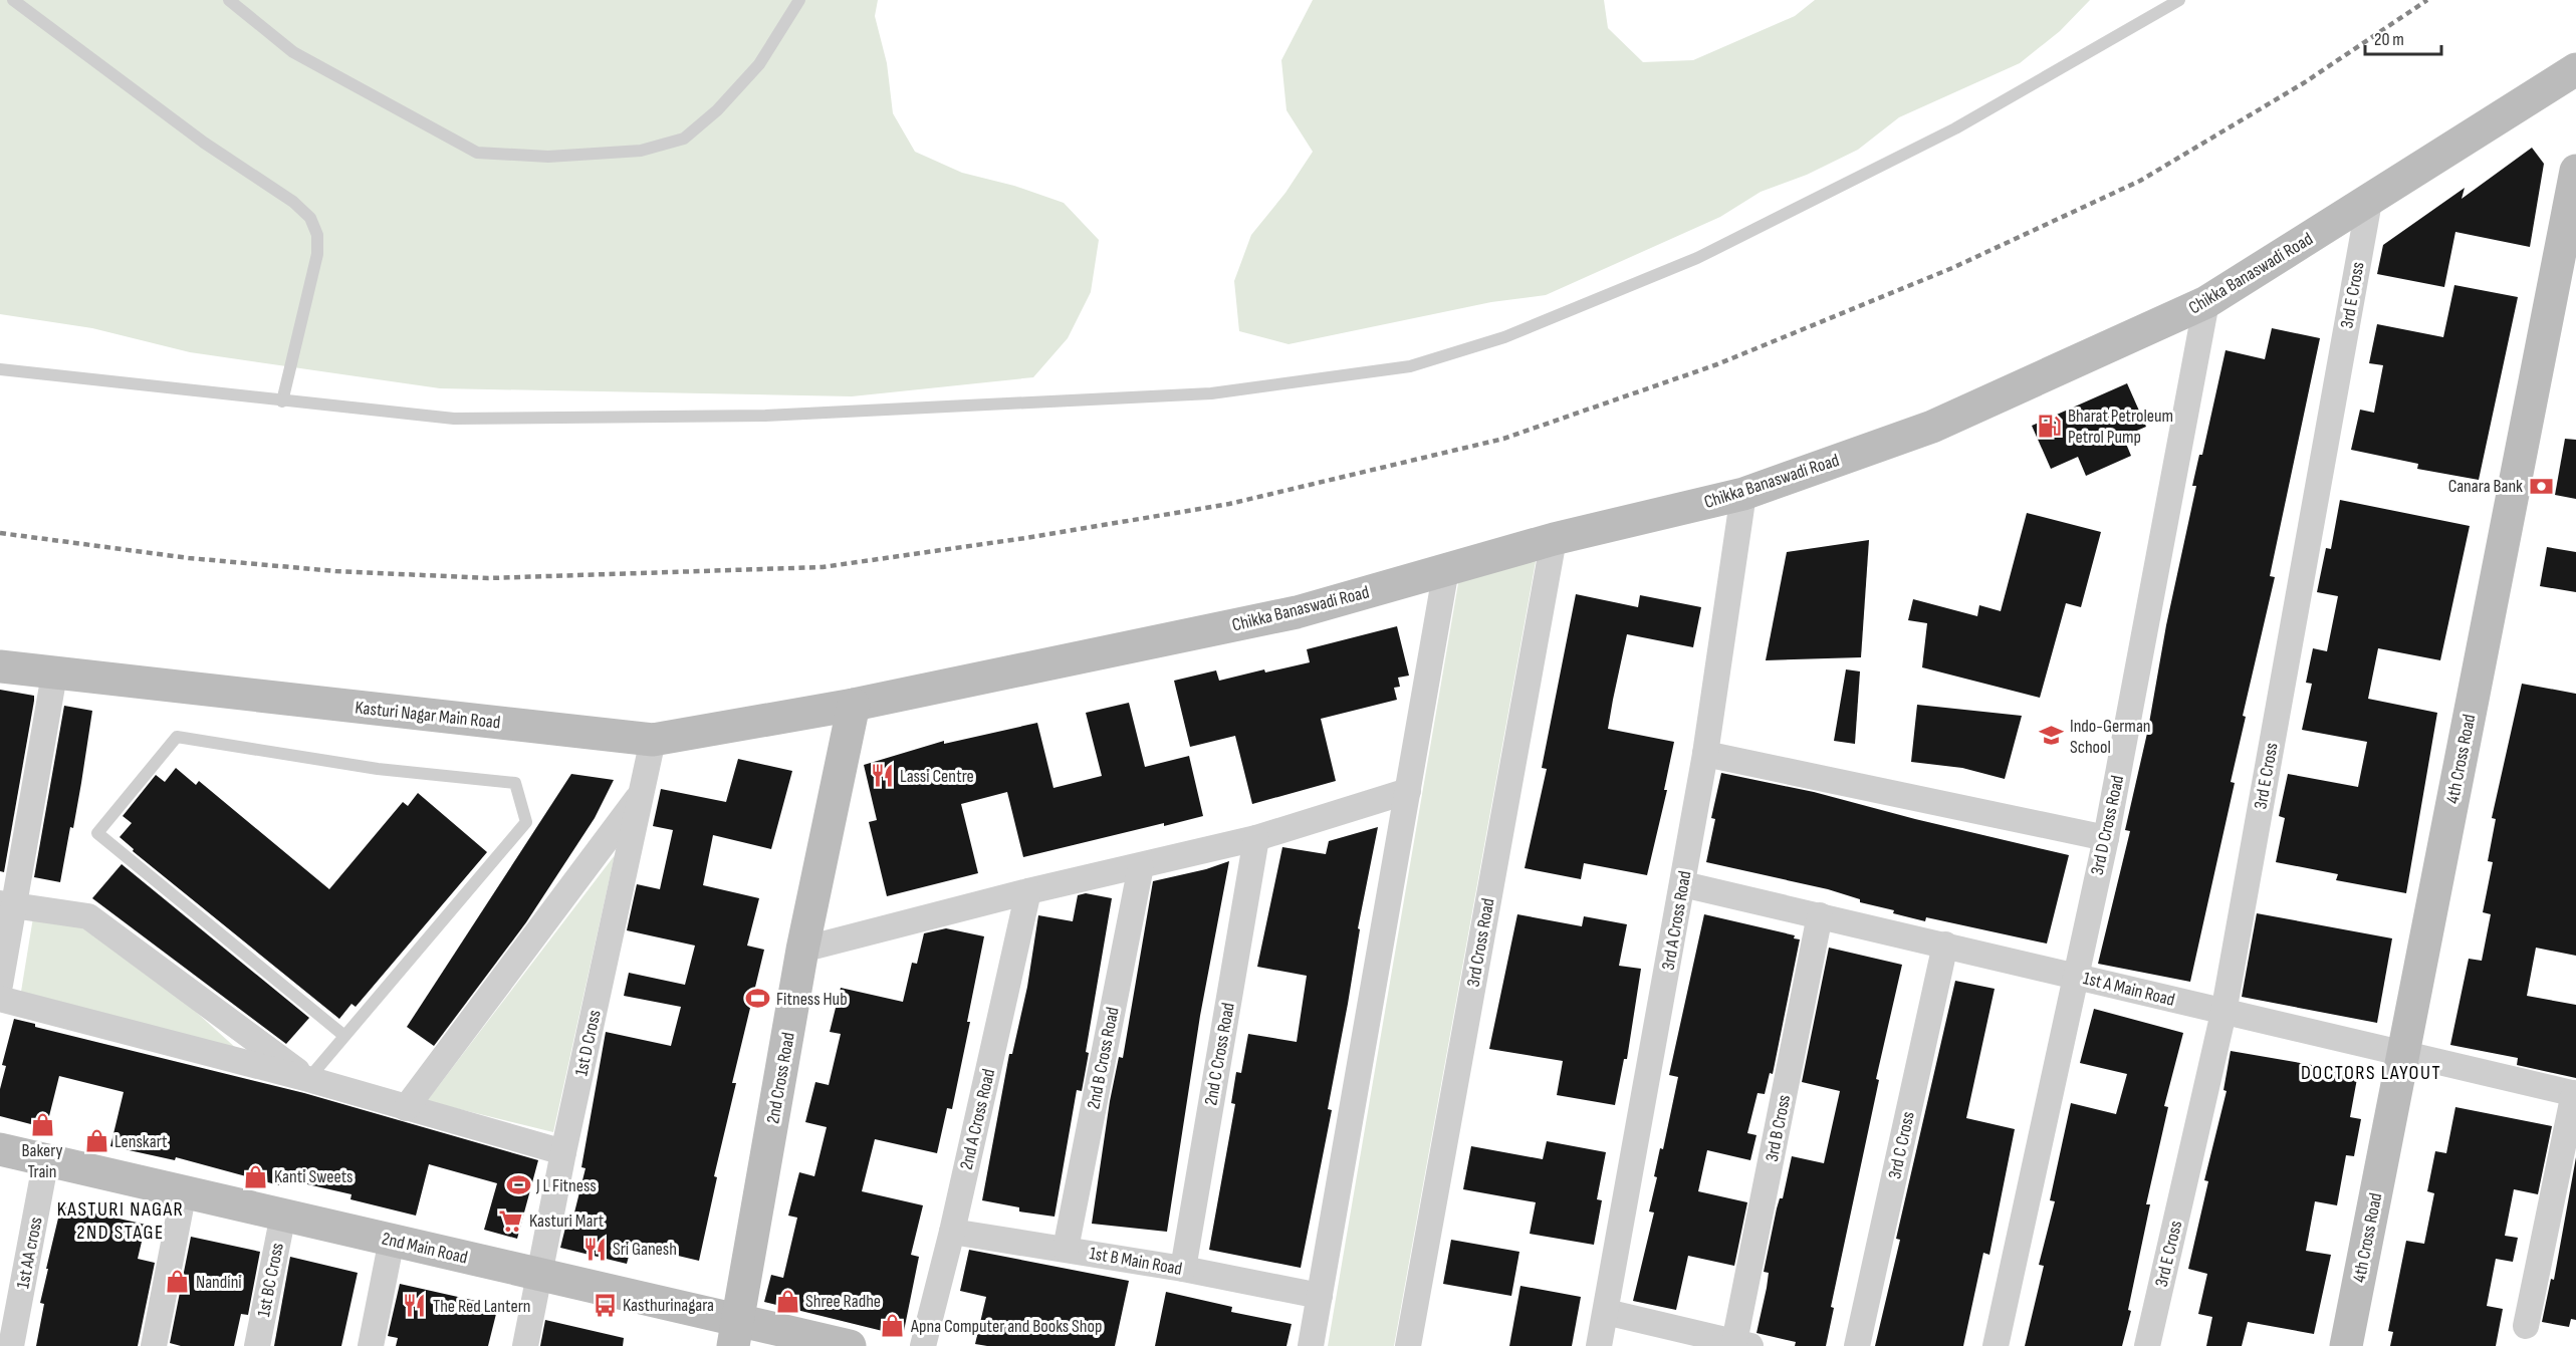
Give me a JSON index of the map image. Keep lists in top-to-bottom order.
{
  "streets": {
    "main road": [
      "Chikka Banaswadi Road",
      "Kasturi Nagar Main Road",
      "4th Cross Road",
      "2nd Cross Road",
      "2nd Main Road"
    ],
    "street": [
      "3rd E Cross",
      "3rd D Cross Road",
      "3rd A Cross Road",
      "3rd Cross Road",
      "1st A Main Road",
      "1st D Cross",
      "2nd C Cross Road",
      "2nd B Cross Road",
      "2nd A Cross Road",
      "3rd B Cross",
      "3rd C Cross",
      "1st AA cross",
      "1st B Main Road",
      "1st BC Cross"
    ]
  },
  "crossings": [
    ["Chikka Banaswadi Road", "3rd E Cross"],
    ["Chikka Banaswadi Road", "Kasturi Nagar Main Road"],
    ["Chikka Banaswadi Road", "3rd D Cross Road"],
    ["Chikka Banaswadi Road", "3rd A Cross Road"],
    ["Chikka Banaswadi Road", "3rd Cross Road"],
    ["Chikka Banaswadi Road", "2nd Cross Road"],
    ["3rd E Cross", "1st A Main Road"],
    ["Kasturi Nagar Main Road", "1st D Cross"],
    ["Kasturi Nagar Main Road", "2nd Cross Road"],
    ["4th Cross Road", "1st A Main Road"],
    ["3rd D Cross Road", "1st A Main Road"],
    ["3rd A Cross Road", "1st A Main Road"],
    ["1st A Main Road", "3rd B Cross"],
    ["1st A Main Road", "3rd C Cross"],
    ["1st D Cross", "2nd Main Road"],
    ["2nd C Cross Road", "1st B Main Road"],
    ["2nd B Cross Road", "1st B Main Road"],
    ["2nd Cross Road", "2nd Main Road"],
    ["2nd A Cross Road", "1st B Main Road"],
    ["2nd Main Road", "1st AA cross"],
    ["2nd Main Road", "1st BC Cross"]
  ],
  "districts": ["DOCTORS LAYOUT", "KASTURI NAGAR 2ND STAGE"],
  "places": {
    "fuel station": ["Bharat Petroleum Petrol Pump"],
    "bank": ["Canara Bank"],
    "school or university": ["Indo-German School"],
    "restaurant": ["Lassi Centre", "Sri Ganesh", "The Red Lantern"],
    "sports": ["Fitness Hub", "J L Fitness"],
    "shop": [
      "Bakery Train",
      "Lenskart",
      "Kanti Sweets",
      "Nandini",
      "Shree Radhe",
      "Apna Computer and Books Shop"
    ],
    "supermarket": ["Kasturi Mart"],
    "bus stop": ["Kasthurinagara"]
  },
  "scale_bar": "20 m"
}
